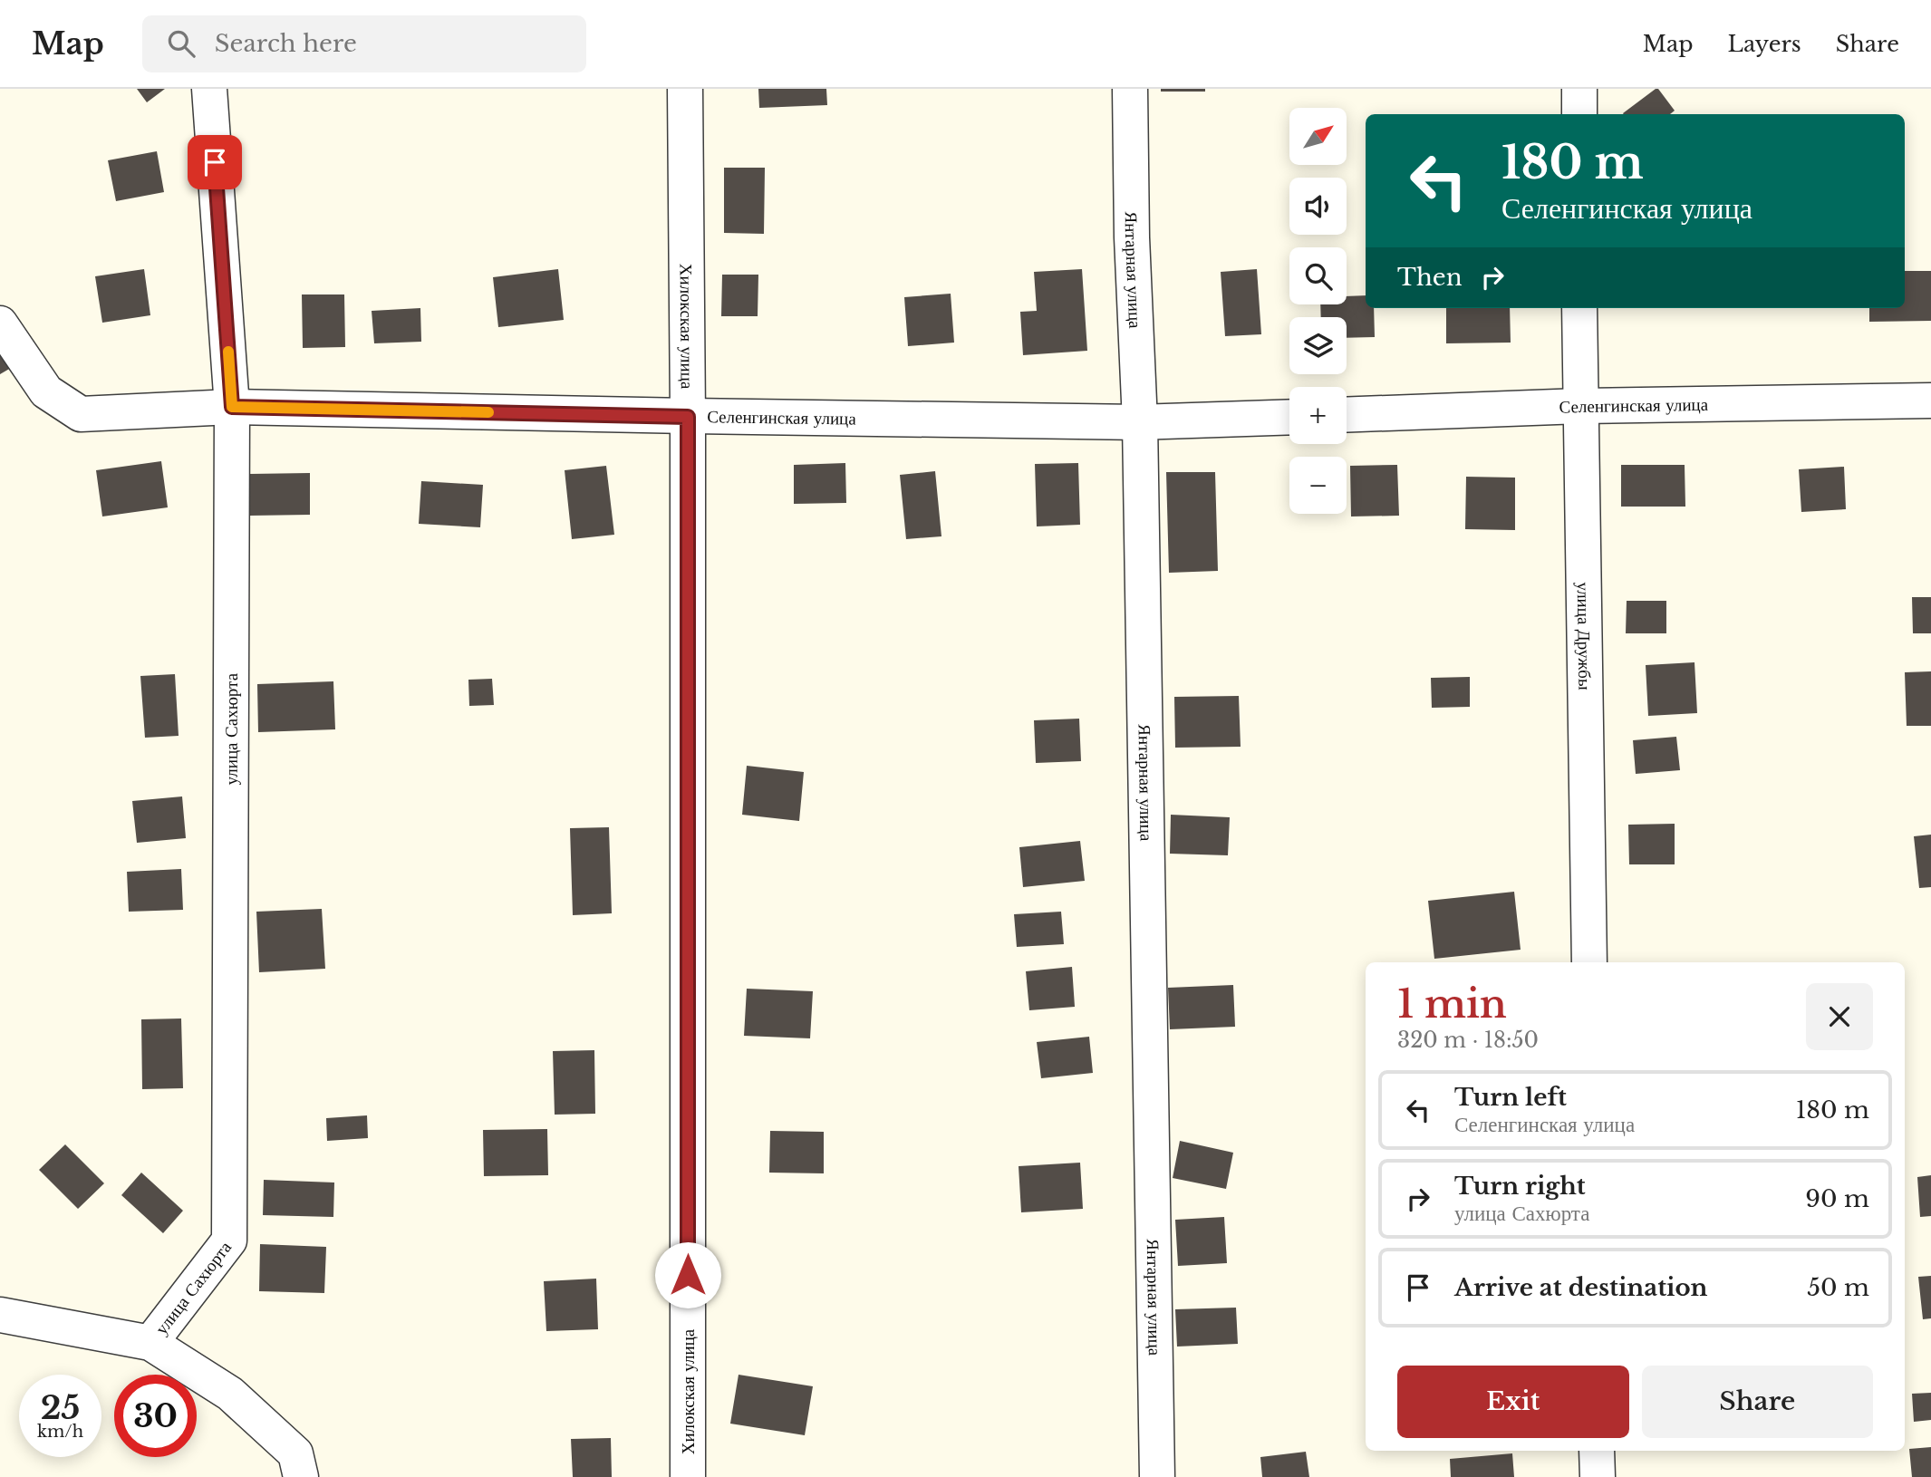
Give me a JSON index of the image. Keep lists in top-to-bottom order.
{
  "streets": {
    "street": [
      "Янтарная улица",
      "Хилокская улица",
      "Селенгинская улица",
      "улица Дружбы",
      "улица Сахюрта"
    ]
  },
  "crossings": [
    ["Янтарная улица", "Селенгинская улица"],
    ["Хилокская улица", "Селенгинская улица"],
    ["Селенгинская улица", "улица Дружбы"],
    ["Селенгинская улица", "улица Сахюрта"]
  ],
  "north": "top right",
  "page": {
    "header": "Map",
    "search": "Search here",
    "nav": ["Map", "Layers", "Share"],
    "map_buttons": ["+", "−"],
    "turn": ["180 m", "Селенгинская улица"],
    "then": "Then",
    "heading": ["1 min", "320 m · 18:50"],
    "list": [
      {
        "name": "Turn left",
        "note": "Селенгинская улица",
        "value": "180 m"
      },
      {
        "name": "Turn right",
        "note": "улица Сахюрта",
        "value": "90 m"
      },
      {
        "name": "Arrive at destination",
        "value": "50 m"
      }
    ],
    "buttons": ["Exit", "Share"],
    "speed": "25 km/h",
    "limit": "30"
  }
}
